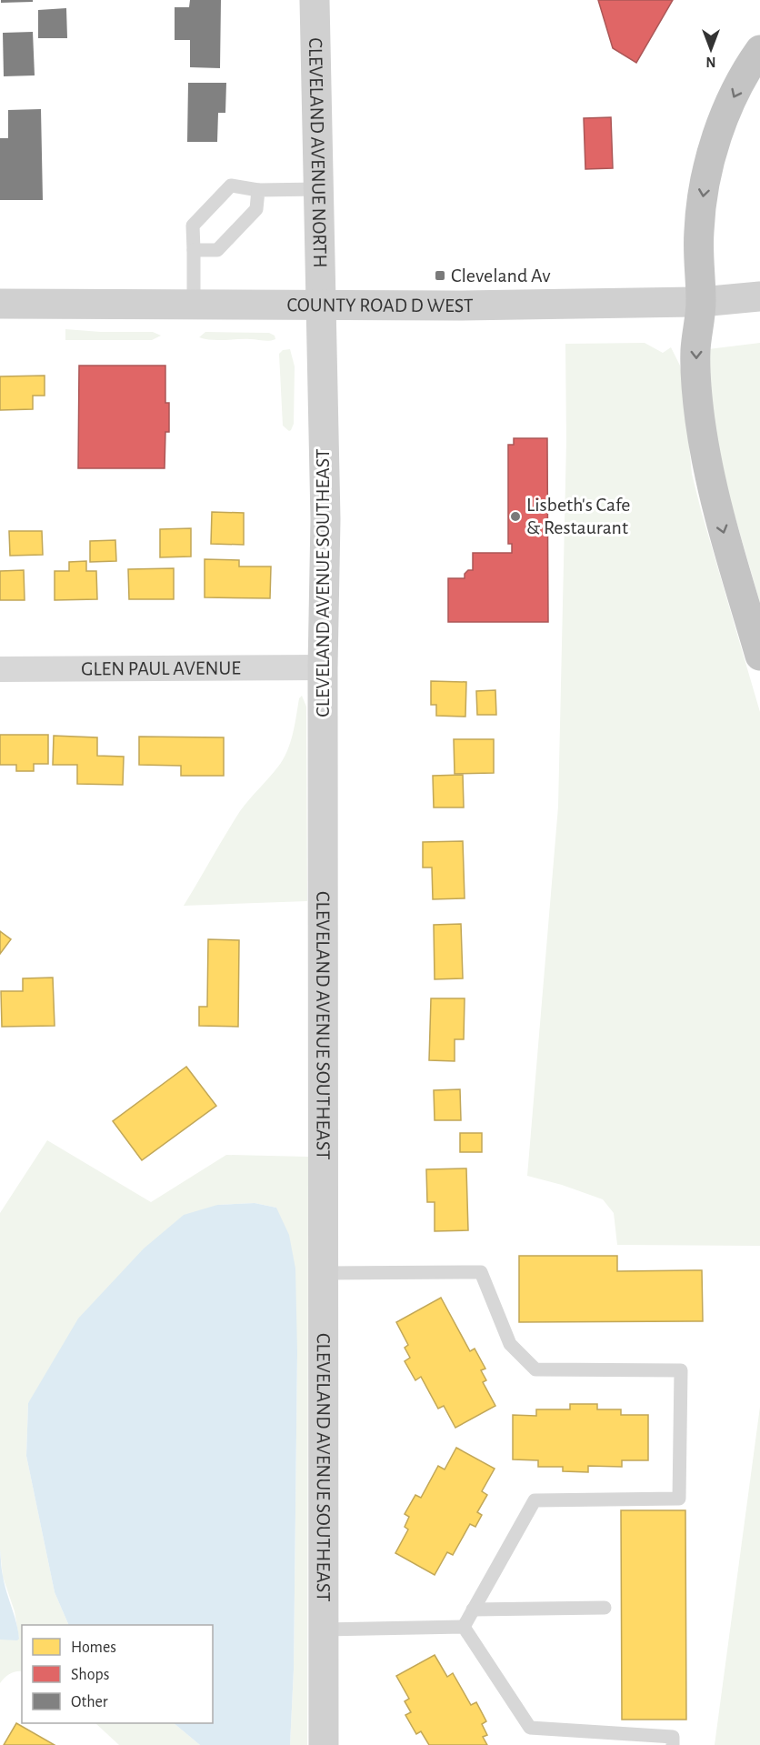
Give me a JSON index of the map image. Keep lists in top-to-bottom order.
{
  "streets": {
    "street": [
      "CLEVELAND AVENUE NORTH",
      "COUNTY ROAD D WEST",
      "CLEVELAND AVENUE SOUTHEAST",
      "GLEN PAUL AVENUE"
    ]
  },
  "crossings": [
    ["CLEVELAND AVENUE NORTH", "COUNTY ROAD D WEST"],
    ["CLEVELAND AVENUE NORTH", "CLEVELAND AVENUE SOUTHEAST"],
    ["COUNTY ROAD D WEST", "CLEVELAND AVENUE SOUTHEAST"],
    ["CLEVELAND AVENUE SOUTHEAST", "GLEN PAUL AVENUE"]
  ],
  "places": {
    "transit": ["Cleveland Av"],
    "other": ["Lisbeth's Cafe & Restaurant"]
  },
  "legend": ["Homes", "Shops", "Other"],
  "north": "bottom"
}
